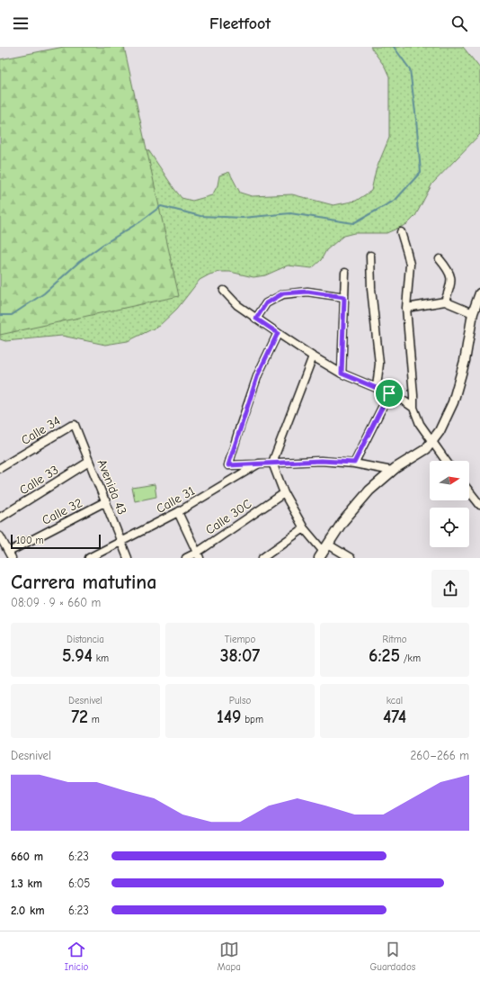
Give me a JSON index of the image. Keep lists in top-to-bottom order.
{
  "streets": {
    "street": [
      "Calle 34",
      "Calle 33",
      "Avenida 43",
      "Calle 31",
      "Calle 32",
      "Calle 30C"
    ]
  },
  "crossings": [
    ["Calle 34", "Avenida 43"],
    ["Calle 33", "Avenida 43"],
    ["Avenida 43", "Calle 31"],
    ["Avenida 43", "Calle 32"]
  ],
  "scale_bar": "100 m",
  "north": "right",
  "page": {
    "header": "Fleetfoot",
    "scale": "100 m",
    "heading": ["Carrera matutina", "08:09 · 9 × 660 m"],
    "stats": [
      ["Distancia", "5.94 km"],
      ["Tiempo", "38:07"],
      ["Ritmo", "6:25 /km"],
      ["Desnivel", "72 m"],
      ["Pulso", "149 bpm"],
      ["kcal", "474"]
    ],
    "chart": ["Desnivel", "260–266 m"],
    "list": [
      {
        "name": "660 m",
        "note": "6:23"
      },
      {
        "name": "1.3 km",
        "note": "6:05"
      },
      {
        "name": "2.0 km",
        "note": "6:23"
      }
    ],
    "tabs": ["Inicio", "Mapa", "Guardados"]
  }
}
